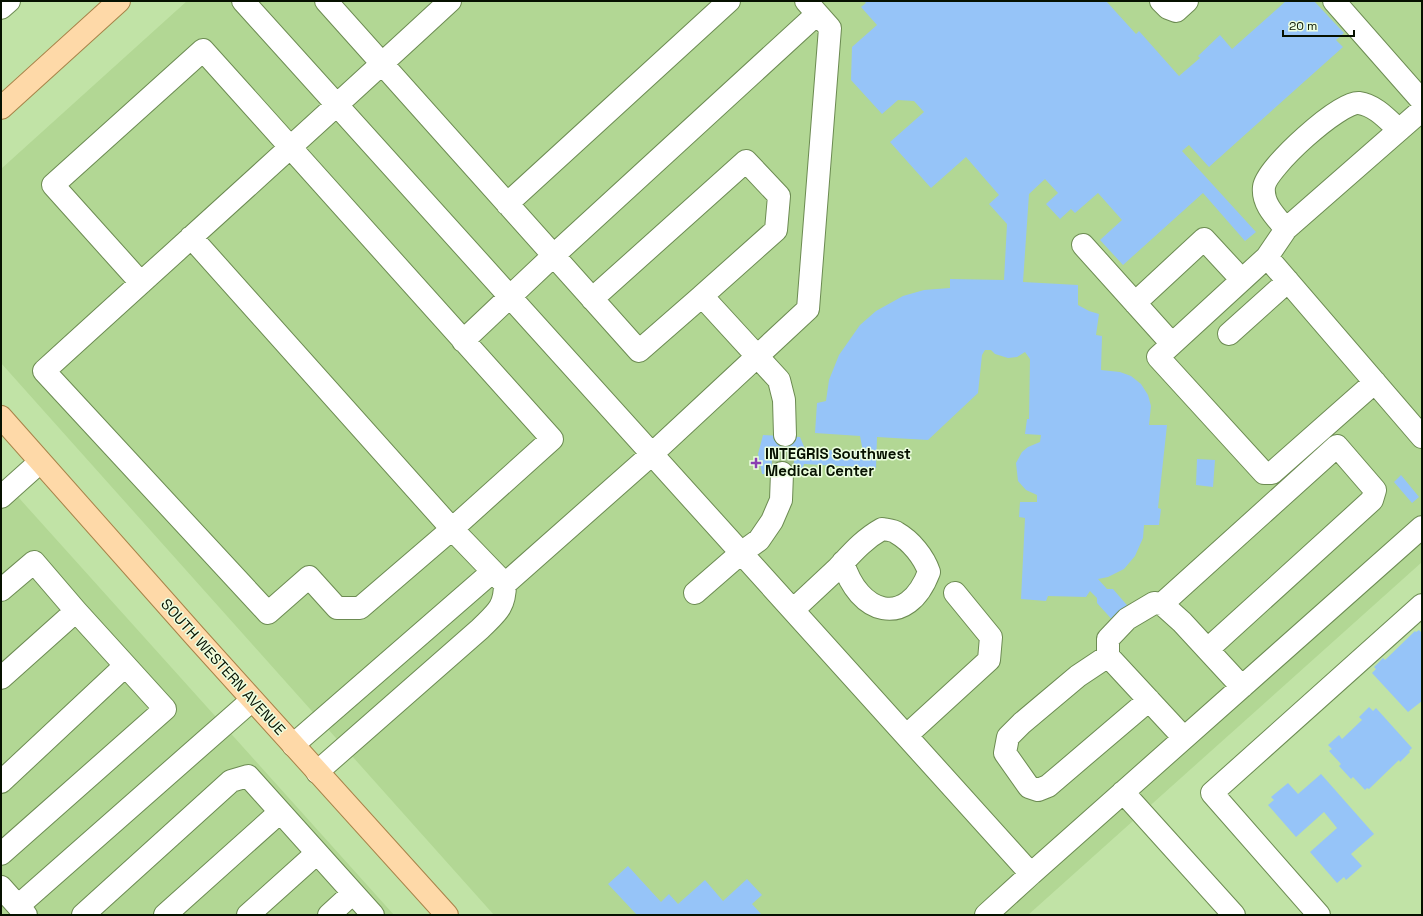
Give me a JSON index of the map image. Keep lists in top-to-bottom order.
{
  "streets": {
    "main road": ["SOUTH WESTERN AVENUE"]
  },
  "places": {
    "health": ["INTEGRIS Southwest Medical Center"]
  },
  "scale_bar": "20 m"
}
